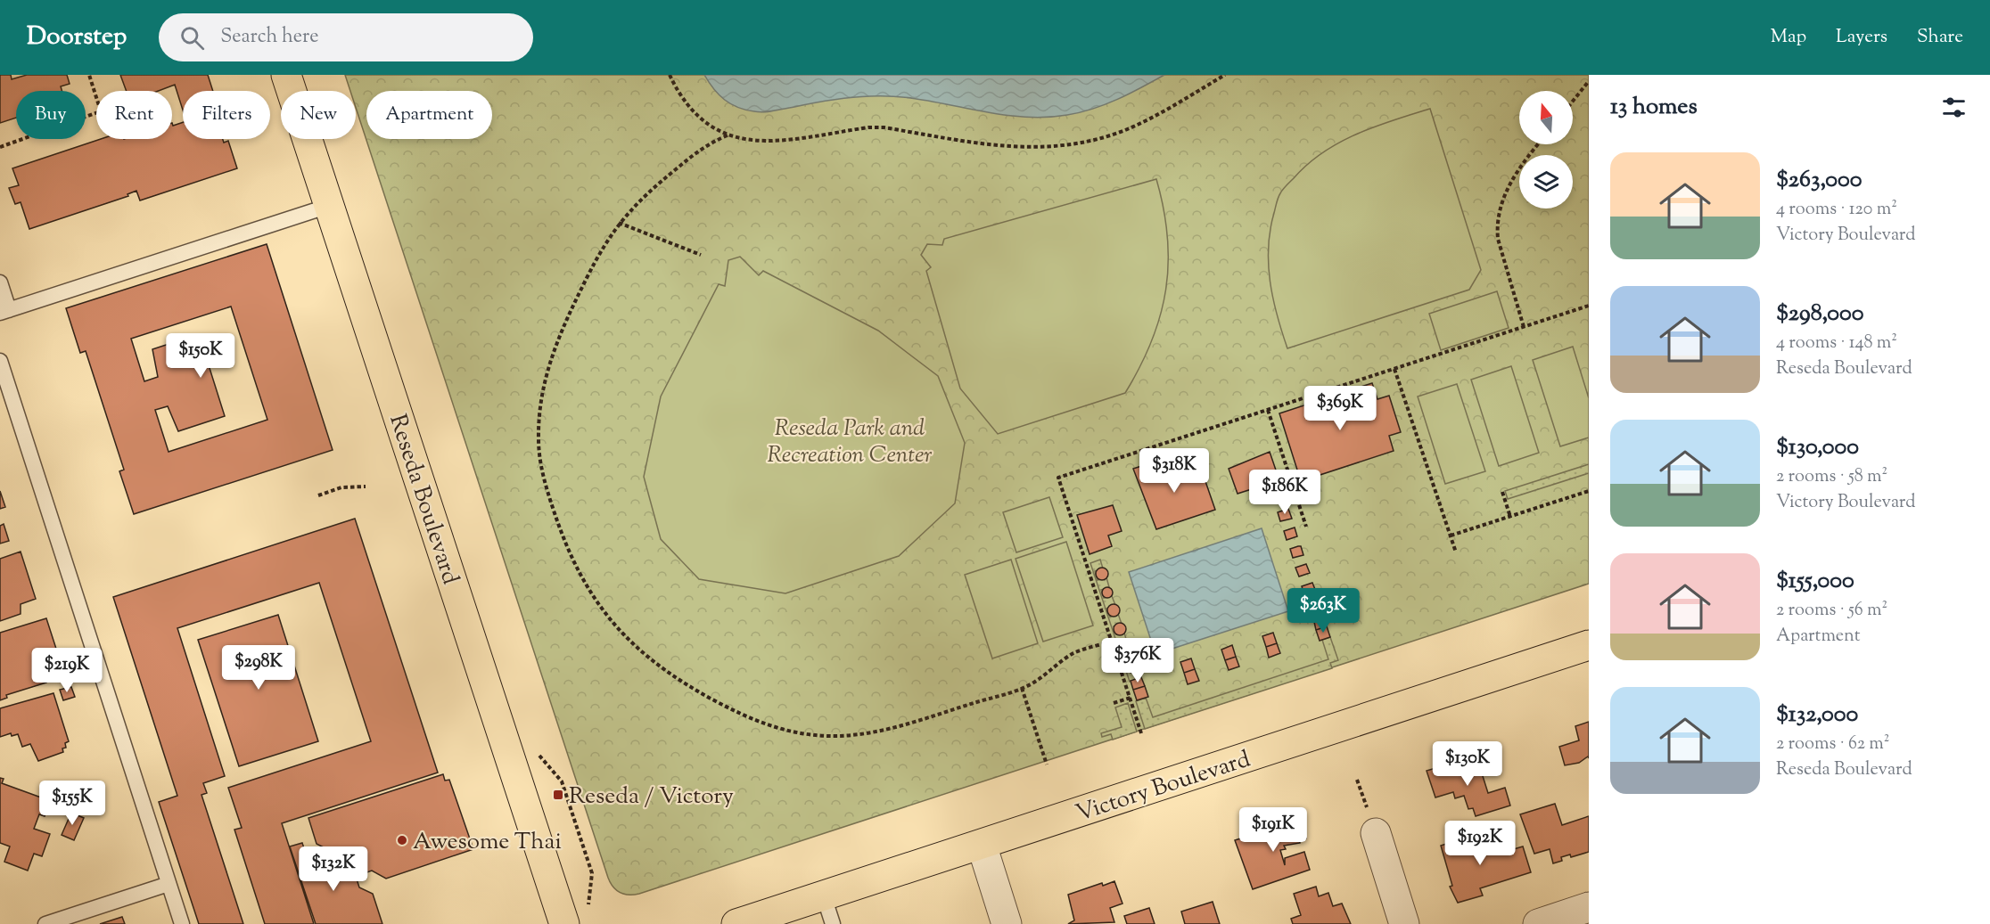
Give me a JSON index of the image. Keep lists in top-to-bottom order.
{
  "streets": {
    "main road": ["Reseda Boulevard", "Victory Boulevard"]
  },
  "parks": ["Reseda Park and Recreation Center"],
  "places": {
    "transit": ["Reseda / Victory"],
    "other": ["Awesome Thai"]
  },
  "north": "top",
  "page": {
    "header": "Doorstep",
    "search": "Search here",
    "nav": ["Map", "Layers", "Share"],
    "heading": "13 homes",
    "chip": [
      "Buy",
      "Rent",
      "Filters",
      "New",
      "Apartment"
    ],
    "list": [
      {
        "name": "$263,000",
        "note": "4 rooms · 120 m² · Victory Boulevard"
      },
      {
        "name": "$298,000",
        "note": "4 rooms · 148 m² · Reseda Boulevard"
      },
      {
        "name": "$130,000",
        "note": "2 rooms · 58 m² · Victory Boulevard"
      },
      {
        "name": "$155,000",
        "note": "2 rooms · 56 m² · Apartment"
      },
      {
        "name": "$132,000",
        "note": "2 rooms · 62 m² · Reseda Boulevard"
      }
    ],
    "price": [
      "$150K",
      "$369K",
      "$318K",
      "$186K",
      "$263K",
      "$376K",
      "$298K",
      "$219K",
      "$130K",
      "$155K",
      "$191K",
      "$192K",
      "$132K"
    ]
  }
}
